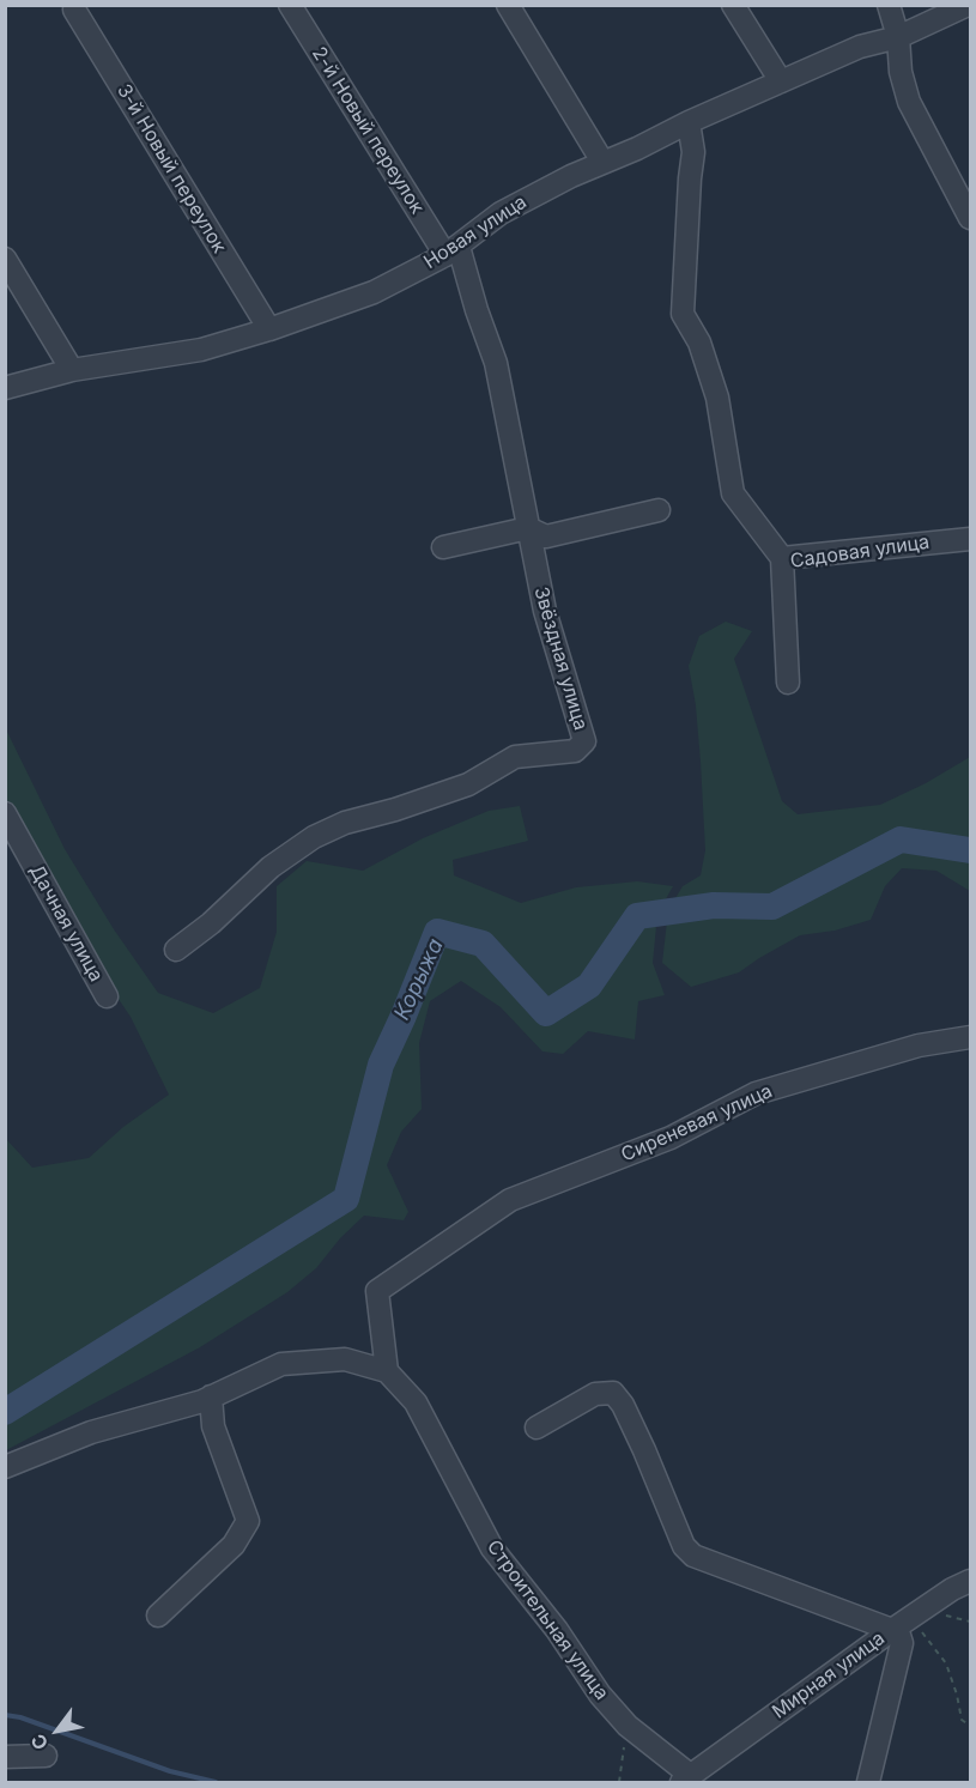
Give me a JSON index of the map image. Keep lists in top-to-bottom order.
{
  "streets": {
    "street": [
      "2-й Новый переулок",
      "3-й Новый переулок",
      "Новая улица",
      "Садовая улица",
      "Звёздная улица",
      "Дачная улица",
      "Сиреневая улица",
      "Строительная улица",
      "Мирная улица"
    ]
  },
  "crossings": [
    ["2-й Новый переулок", "Новая улица"],
    ["2-й Новый переулок", "Звёздная улица"],
    ["3-й Новый переулок", "Новая улица"],
    ["Новая улица", "Звёздная улица"],
    ["Сиреневая улица", "Строительная улица"],
    ["Строительная улица", "Мирная улица"]
  ],
  "water": ["Корыжа"],
  "north": "bottom left"
}
